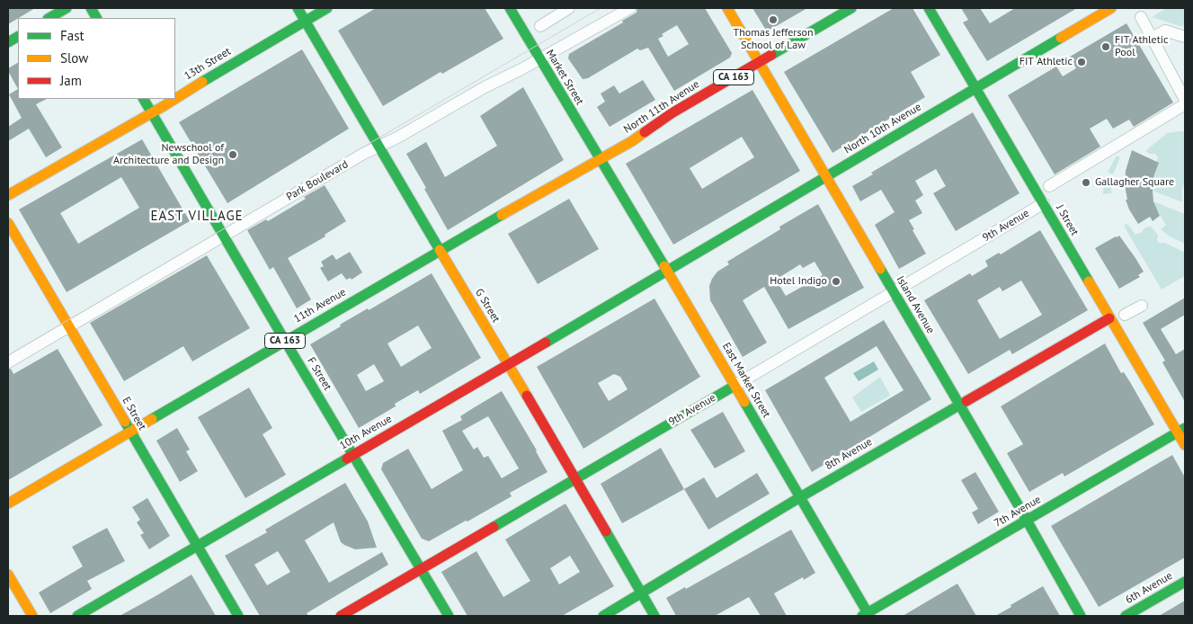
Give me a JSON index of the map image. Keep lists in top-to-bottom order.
{
  "streets": {
    "main road": [
      "13th Street",
      "Market Street",
      "CA 163",
      "North 11th Avenue",
      "North 10th Avenue",
      "J Street",
      "9th Avenue",
      "Island Avenue",
      "11th Avenue",
      "G Street",
      "F Street",
      "East Market Street",
      "E Street",
      "10th Avenue",
      "8th Avenue",
      "7th Avenue",
      "6th Avenue"
    ],
    "street": ["Park Boulevard"]
  },
  "crossings": [
    ["13th Street", "G Street"],
    ["13th Street", "F Street"],
    ["Market Street", "North 11th Avenue"],
    ["Market Street", "Park Boulevard"],
    ["Market Street", "11th Avenue"],
    ["Market Street", "East Market Street"],
    ["North 11th Avenue", "Island Avenue"],
    ["North 11th Avenue", "11th Avenue"],
    ["North 11th Avenue", "East Market Street"],
    ["North 10th Avenue", "J Street"],
    ["North 10th Avenue", "Island Avenue"],
    ["North 10th Avenue", "East Market Street"],
    ["North 10th Avenue", "10th Avenue"],
    ["Park Boulevard", "G Street"],
    ["Park Boulevard", "F Street"],
    ["Park Boulevard", "E Street"],
    ["J Street", "9th Avenue"],
    ["J Street", "8th Avenue"],
    ["J Street", "7th Avenue"],
    ["9th Avenue", "Island Avenue"],
    ["9th Avenue", "G Street"],
    ["9th Avenue", "F Street"],
    ["9th Avenue", "East Market Street"],
    ["Island Avenue", "8th Avenue"],
    ["Island Avenue", "7th Avenue"],
    ["11th Avenue", "G Street"],
    ["11th Avenue", "F Street"],
    ["11th Avenue", "East Market Street"],
    ["11th Avenue", "E Street"],
    ["G Street", "10th Avenue"],
    ["G Street", "8th Avenue"],
    ["F Street", "10th Avenue"],
    ["East Market Street", "10th Avenue"],
    ["East Market Street", "8th Avenue"],
    ["East Market Street", "7th Avenue"],
    ["E Street", "10th Avenue"]
  ],
  "districts": ["EAST VILLAGE"],
  "places": [
    "Thomas Jefferson School of Law",
    "FIT Athletic Pool",
    "FIT Athletic",
    "Newschool of Architecture and Design",
    "Gallagher Square",
    "Hotel Indigo"
  ],
  "legend": ["Fast", "Slow", "Jam"]
}
